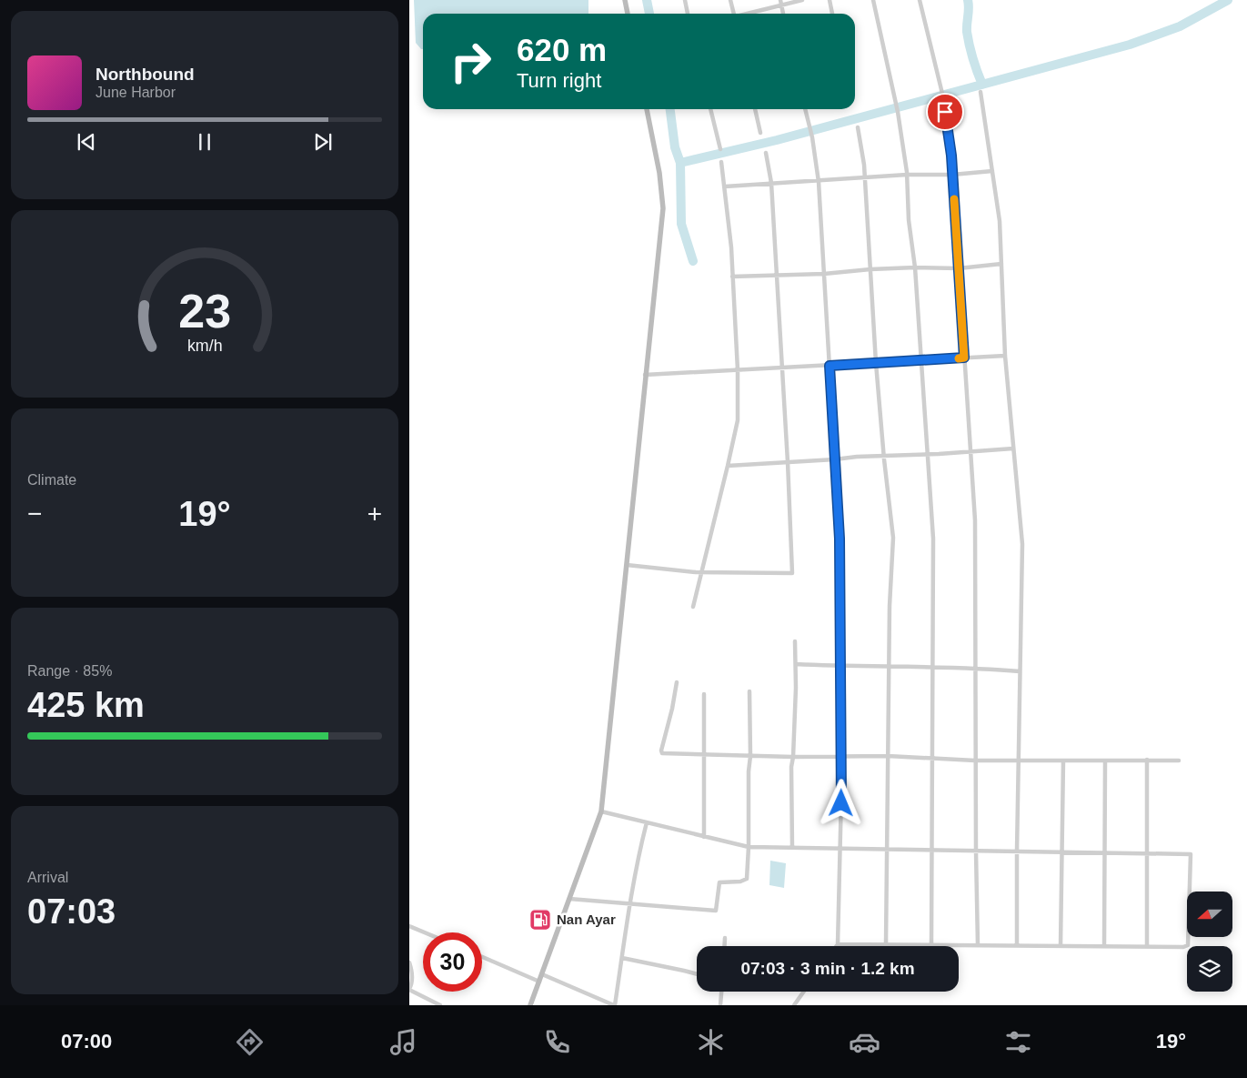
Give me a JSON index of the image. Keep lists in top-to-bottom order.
{
  "places": {
    "fuel station": ["Nan Ayar"]
  },
  "north": "left",
  "page": {
    "turn": ["620 m", "Turn right"],
    "song": ["Northbound", "June Harbor"],
    "tile": [
      "Climate",
      ["Range · 85%", "425 km"],
      ["Arrival", "07:03"]
    ],
    "heat": ["−", "19°", "+"],
    "limit": "30",
    "trip": "07:03 · 3 min · 1.2 km",
    "tabs": ["07:00", "19°"],
    "gauge": ["23", "km/h"]
  }
}
